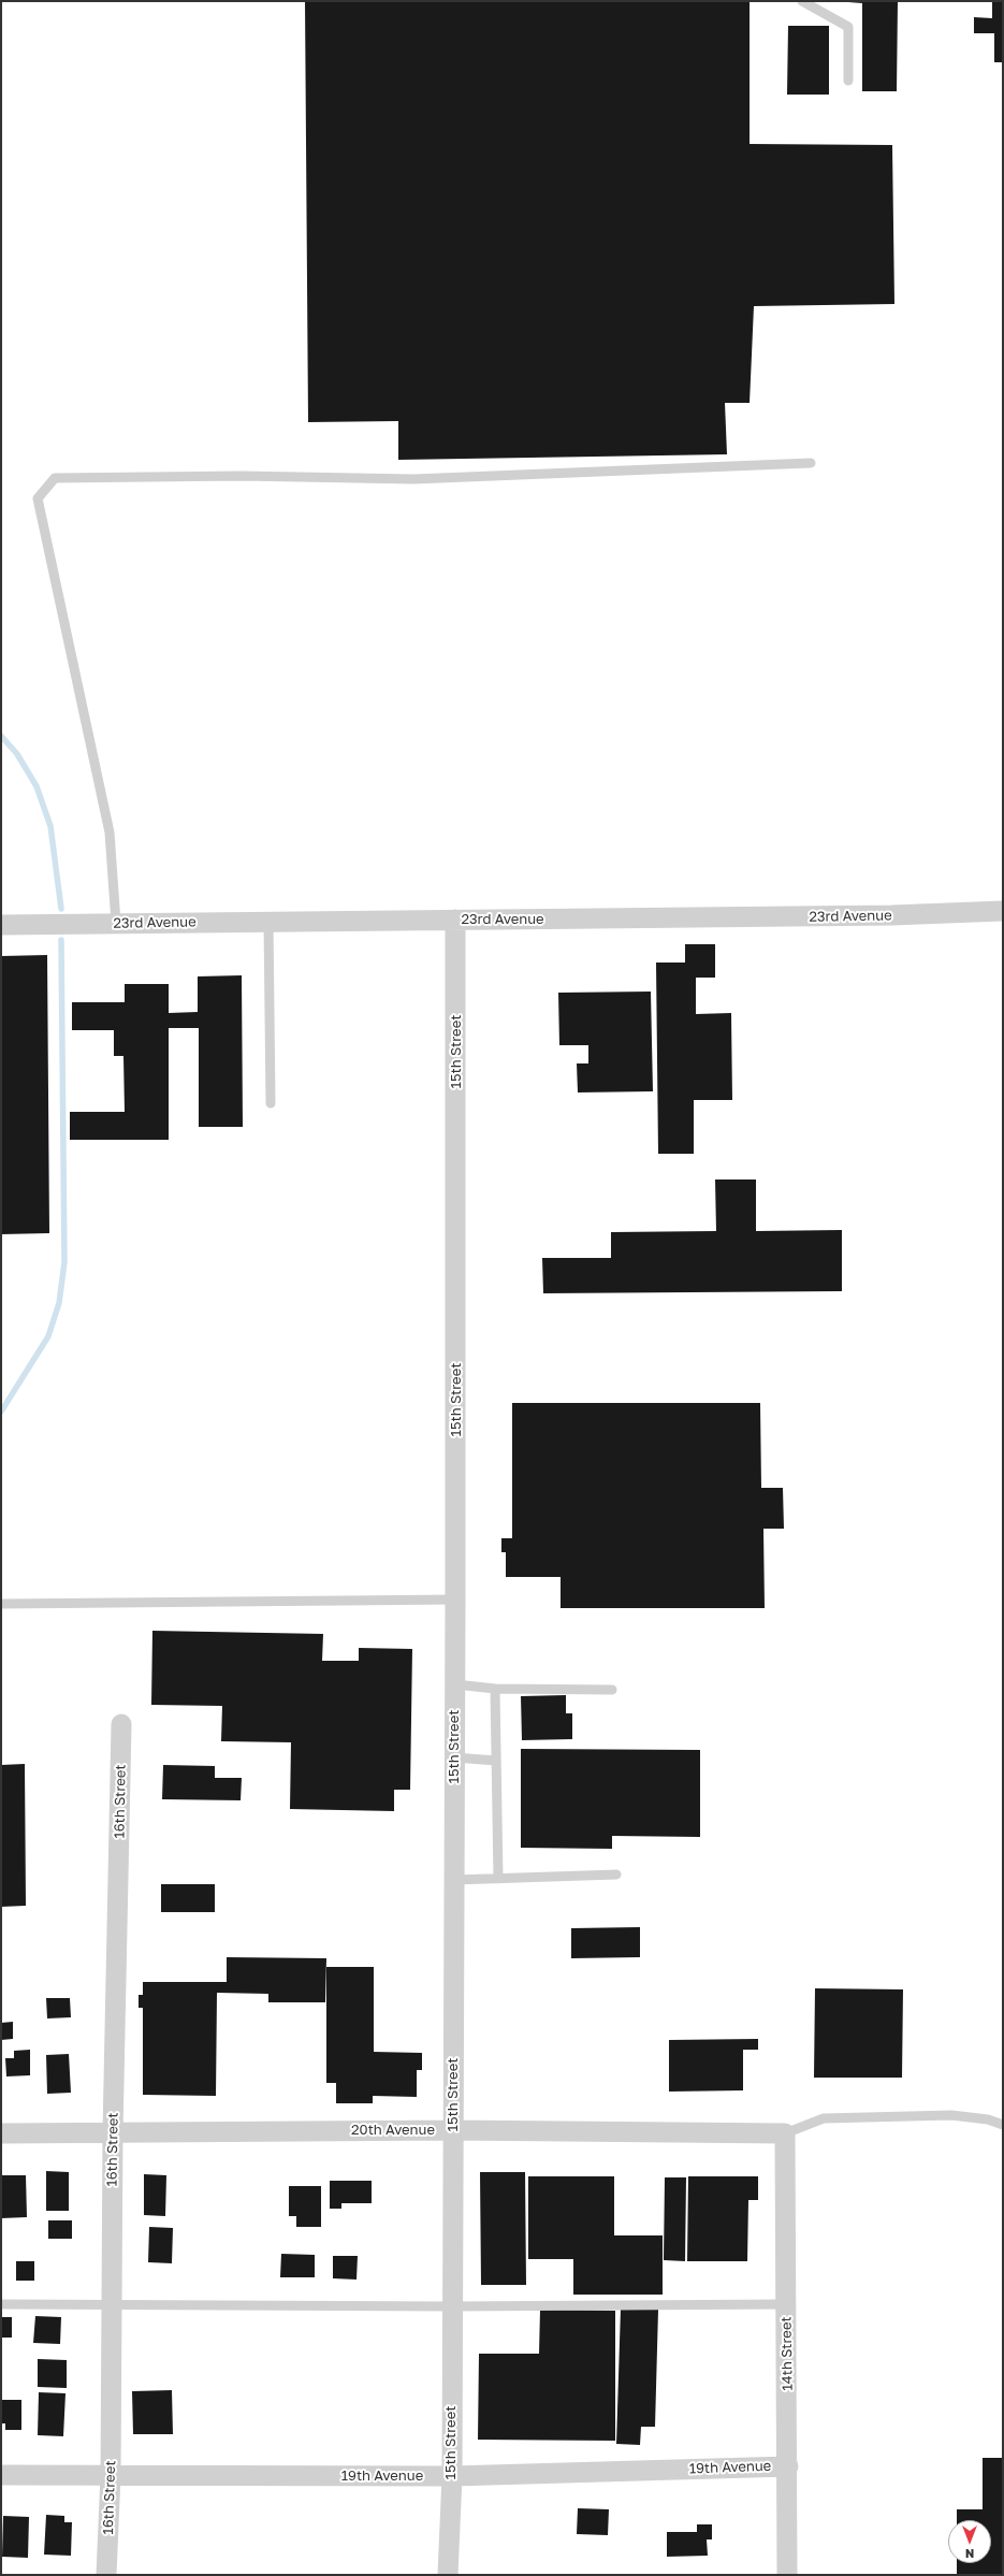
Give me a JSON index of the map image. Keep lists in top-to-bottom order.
{
  "streets": {
    "street": [
      "23rd Avenue",
      "15th Street",
      "16th Street",
      "20th Avenue",
      "14th Street",
      "19th Avenue"
    ]
  },
  "crossings": [
    ["23rd Avenue", "15th Street"],
    ["15th Street", "20th Avenue"],
    ["15th Street", "19th Avenue"],
    ["16th Street", "20th Avenue"],
    ["16th Street", "19th Avenue"],
    ["20th Avenue", "14th Street"],
    ["14th Street", "19th Avenue"]
  ],
  "north": "bottom"
}
